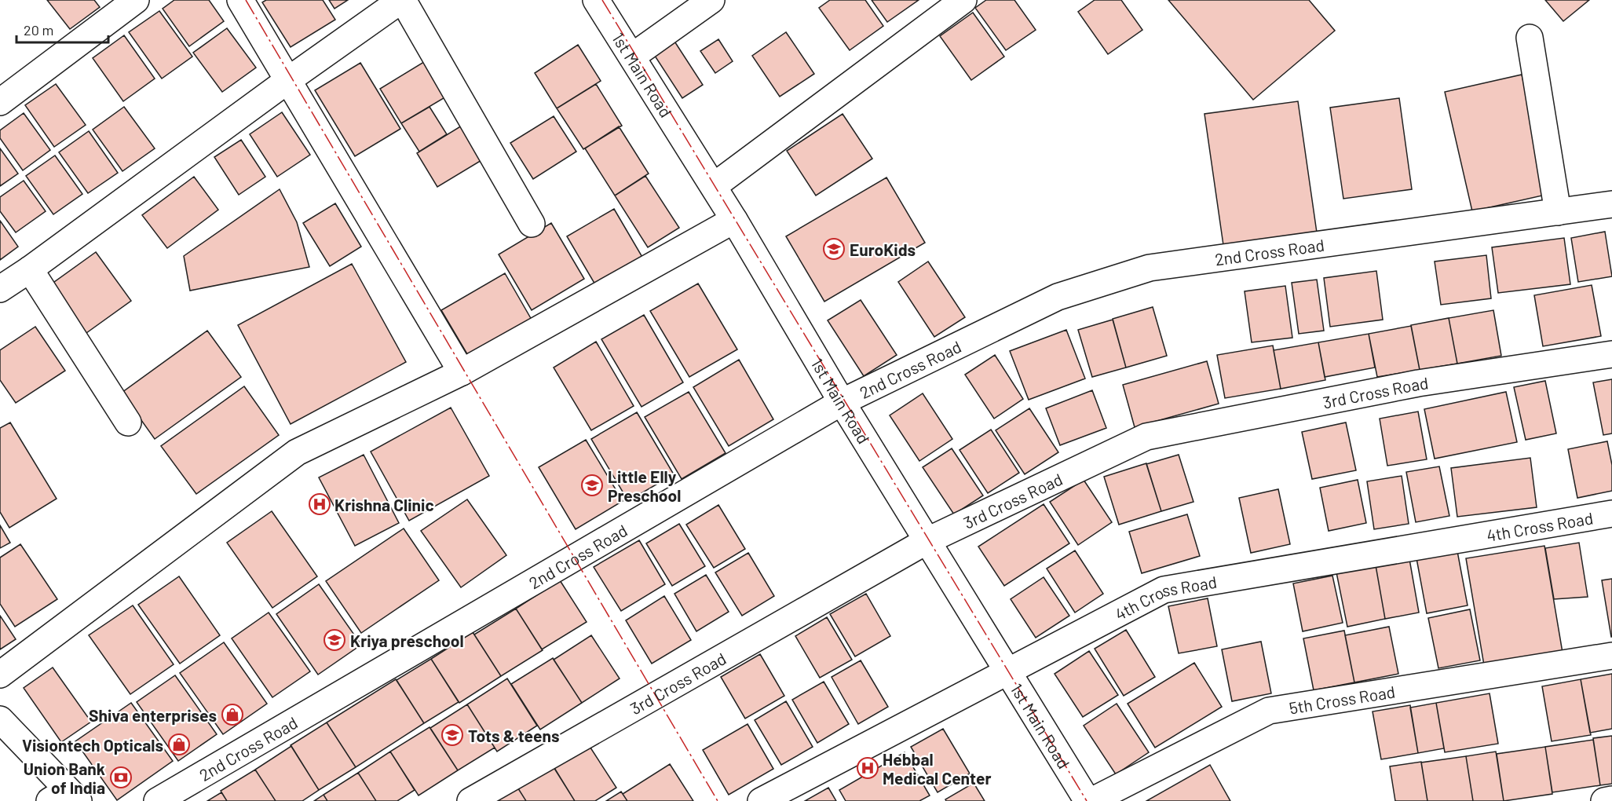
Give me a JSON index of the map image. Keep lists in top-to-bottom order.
{
  "streets": {
    "street": [
      "1st Main Road",
      "2nd Cross Road",
      "3rd Cross Road",
      "4th Cross Road",
      "5th Cross Road"
    ]
  },
  "crossings": [
    ["1st Main Road", "2nd Cross Road"],
    ["1st Main Road", "3rd Cross Road"],
    ["1st Main Road", "4th Cross Road"]
  ],
  "places": {
    "school or university": [
      "EuroKids",
      "Little Elly Preschool",
      "Kriya preschool",
      "Tots & teens"
    ],
    "hospital": ["Krishna Clinic", "Hebbal Medical Center"],
    "shop": ["Shiva enterprises", "Visiontech Opticals"],
    "bank": ["Union Bank of India"]
  },
  "scale_bar": "20 m"
}
